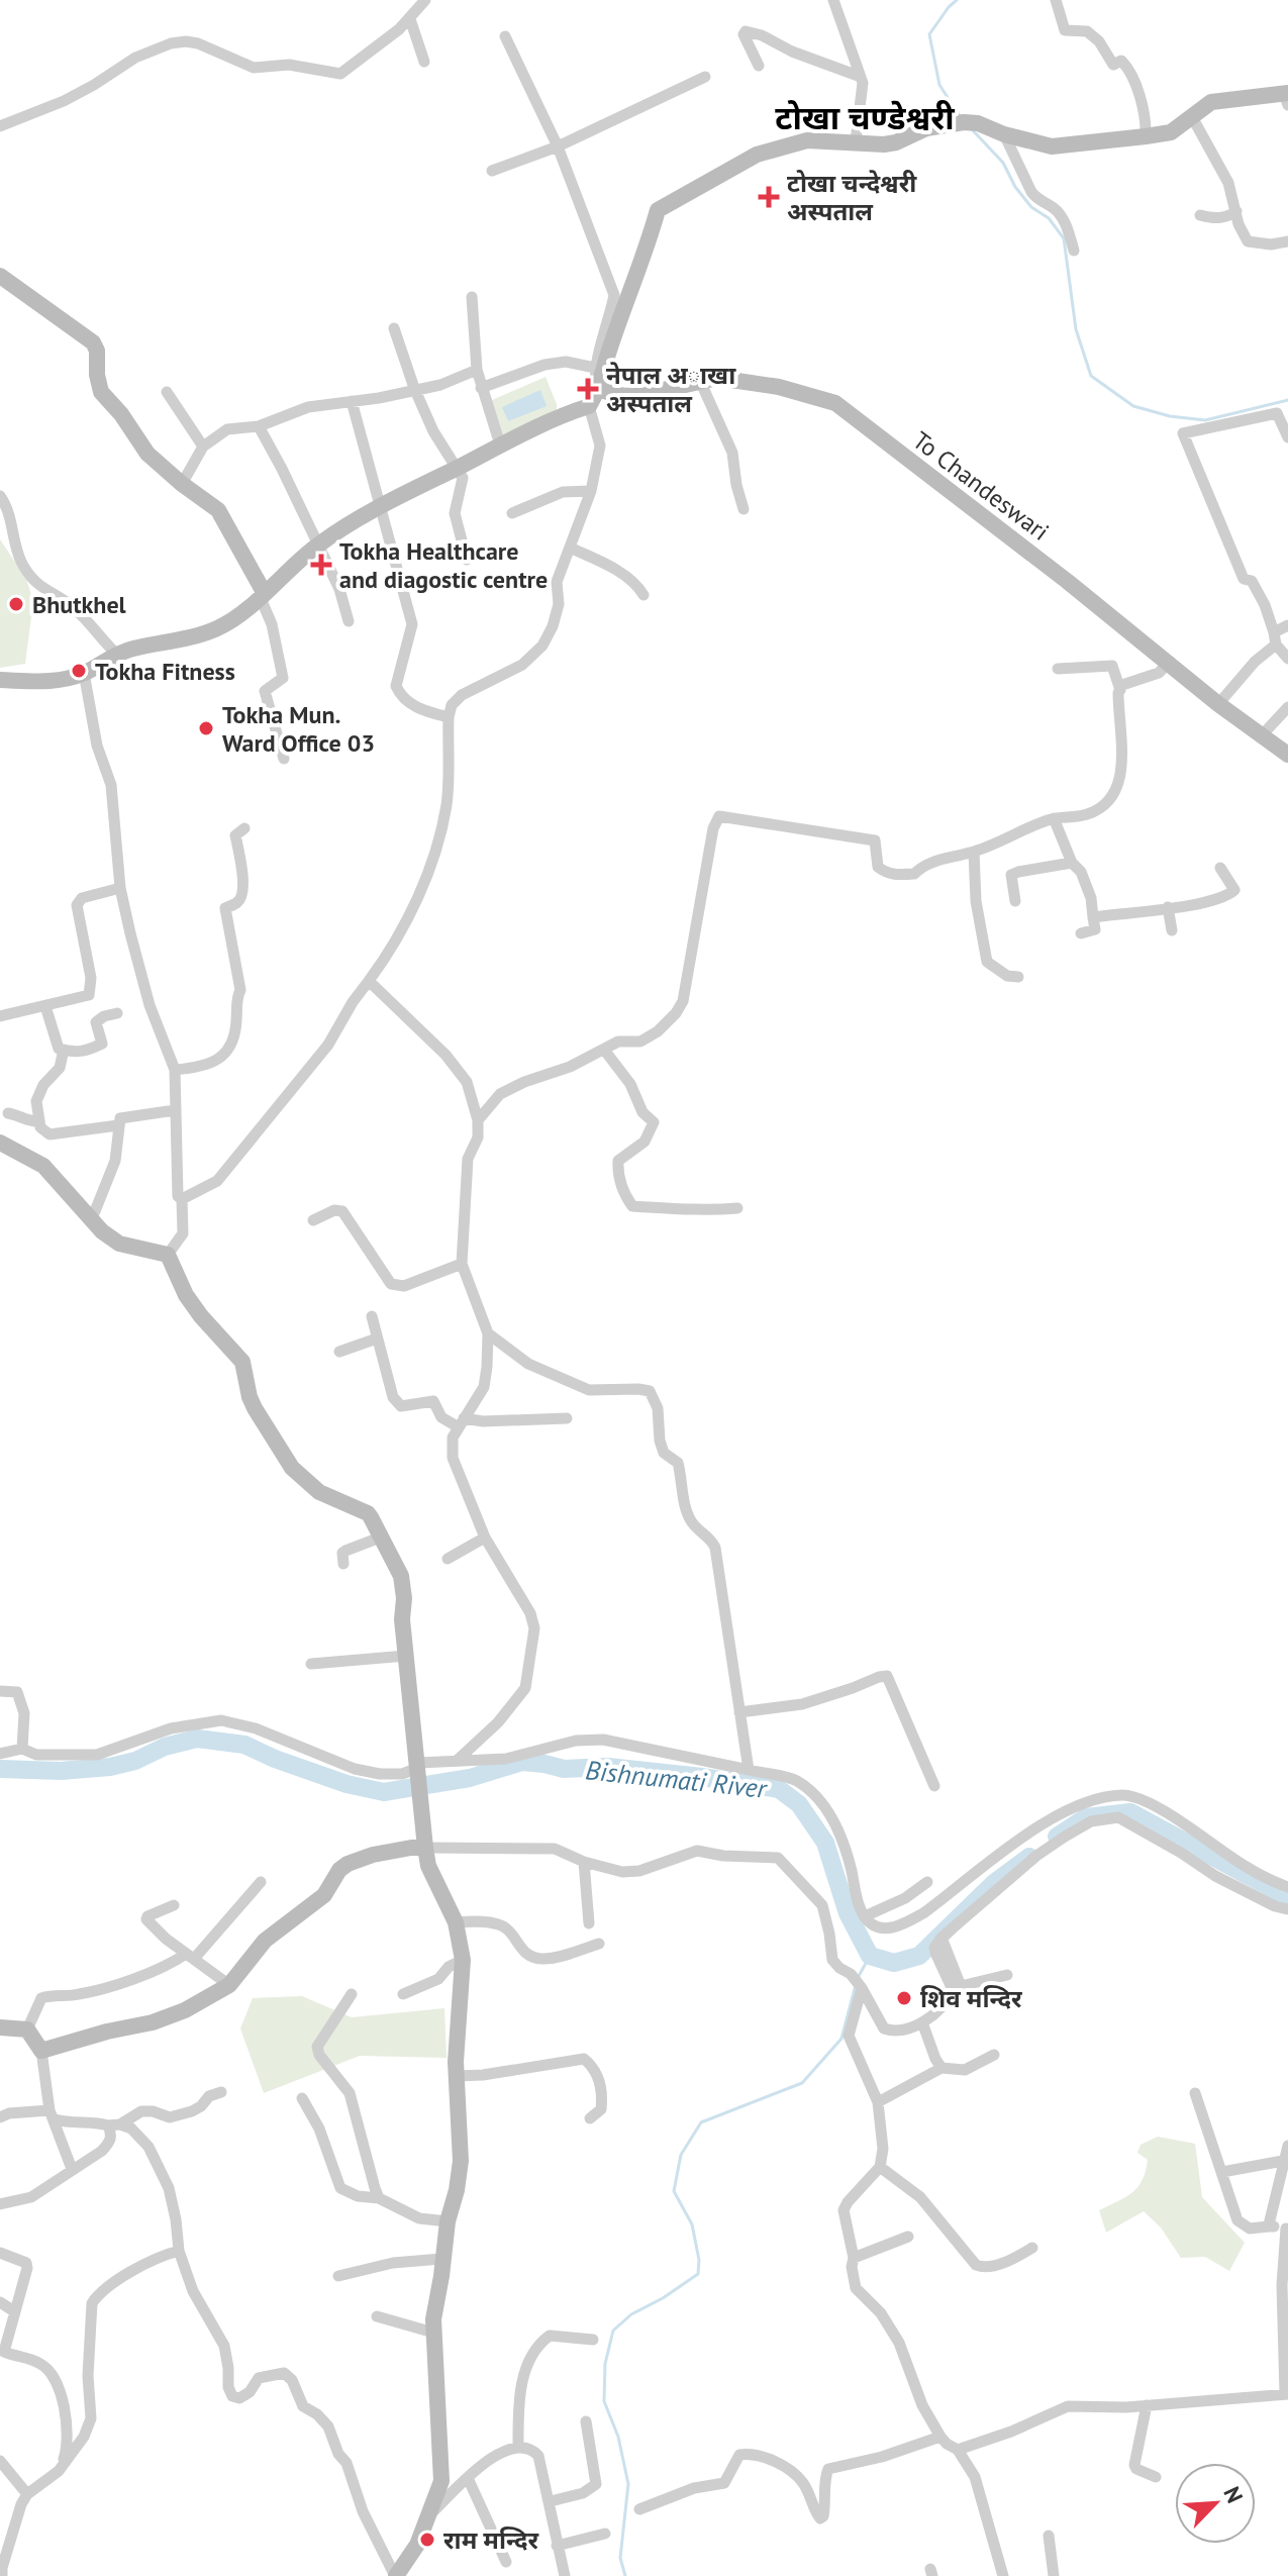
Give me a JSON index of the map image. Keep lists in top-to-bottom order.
{
  "streets": {
    "street": ["To Chandeswari"]
  },
  "districts": ["टोखा चण्डेश्वरी"],
  "water": ["Bishnumati River"],
  "places": {
    "health": ["टोखा चन्देश्वरी अस्पताल", "नेपाल अाखा अस्पताल", "Tokha Healthcare and diagostic centre"],
    "other": [
      "Bhutkhel",
      "Tokha Fitness",
      "Tokha Mun. Ward Office 03",
      "शिव मन्दिर",
      "राम मन्दिर"
    ]
  },
  "north": "top right"
}
